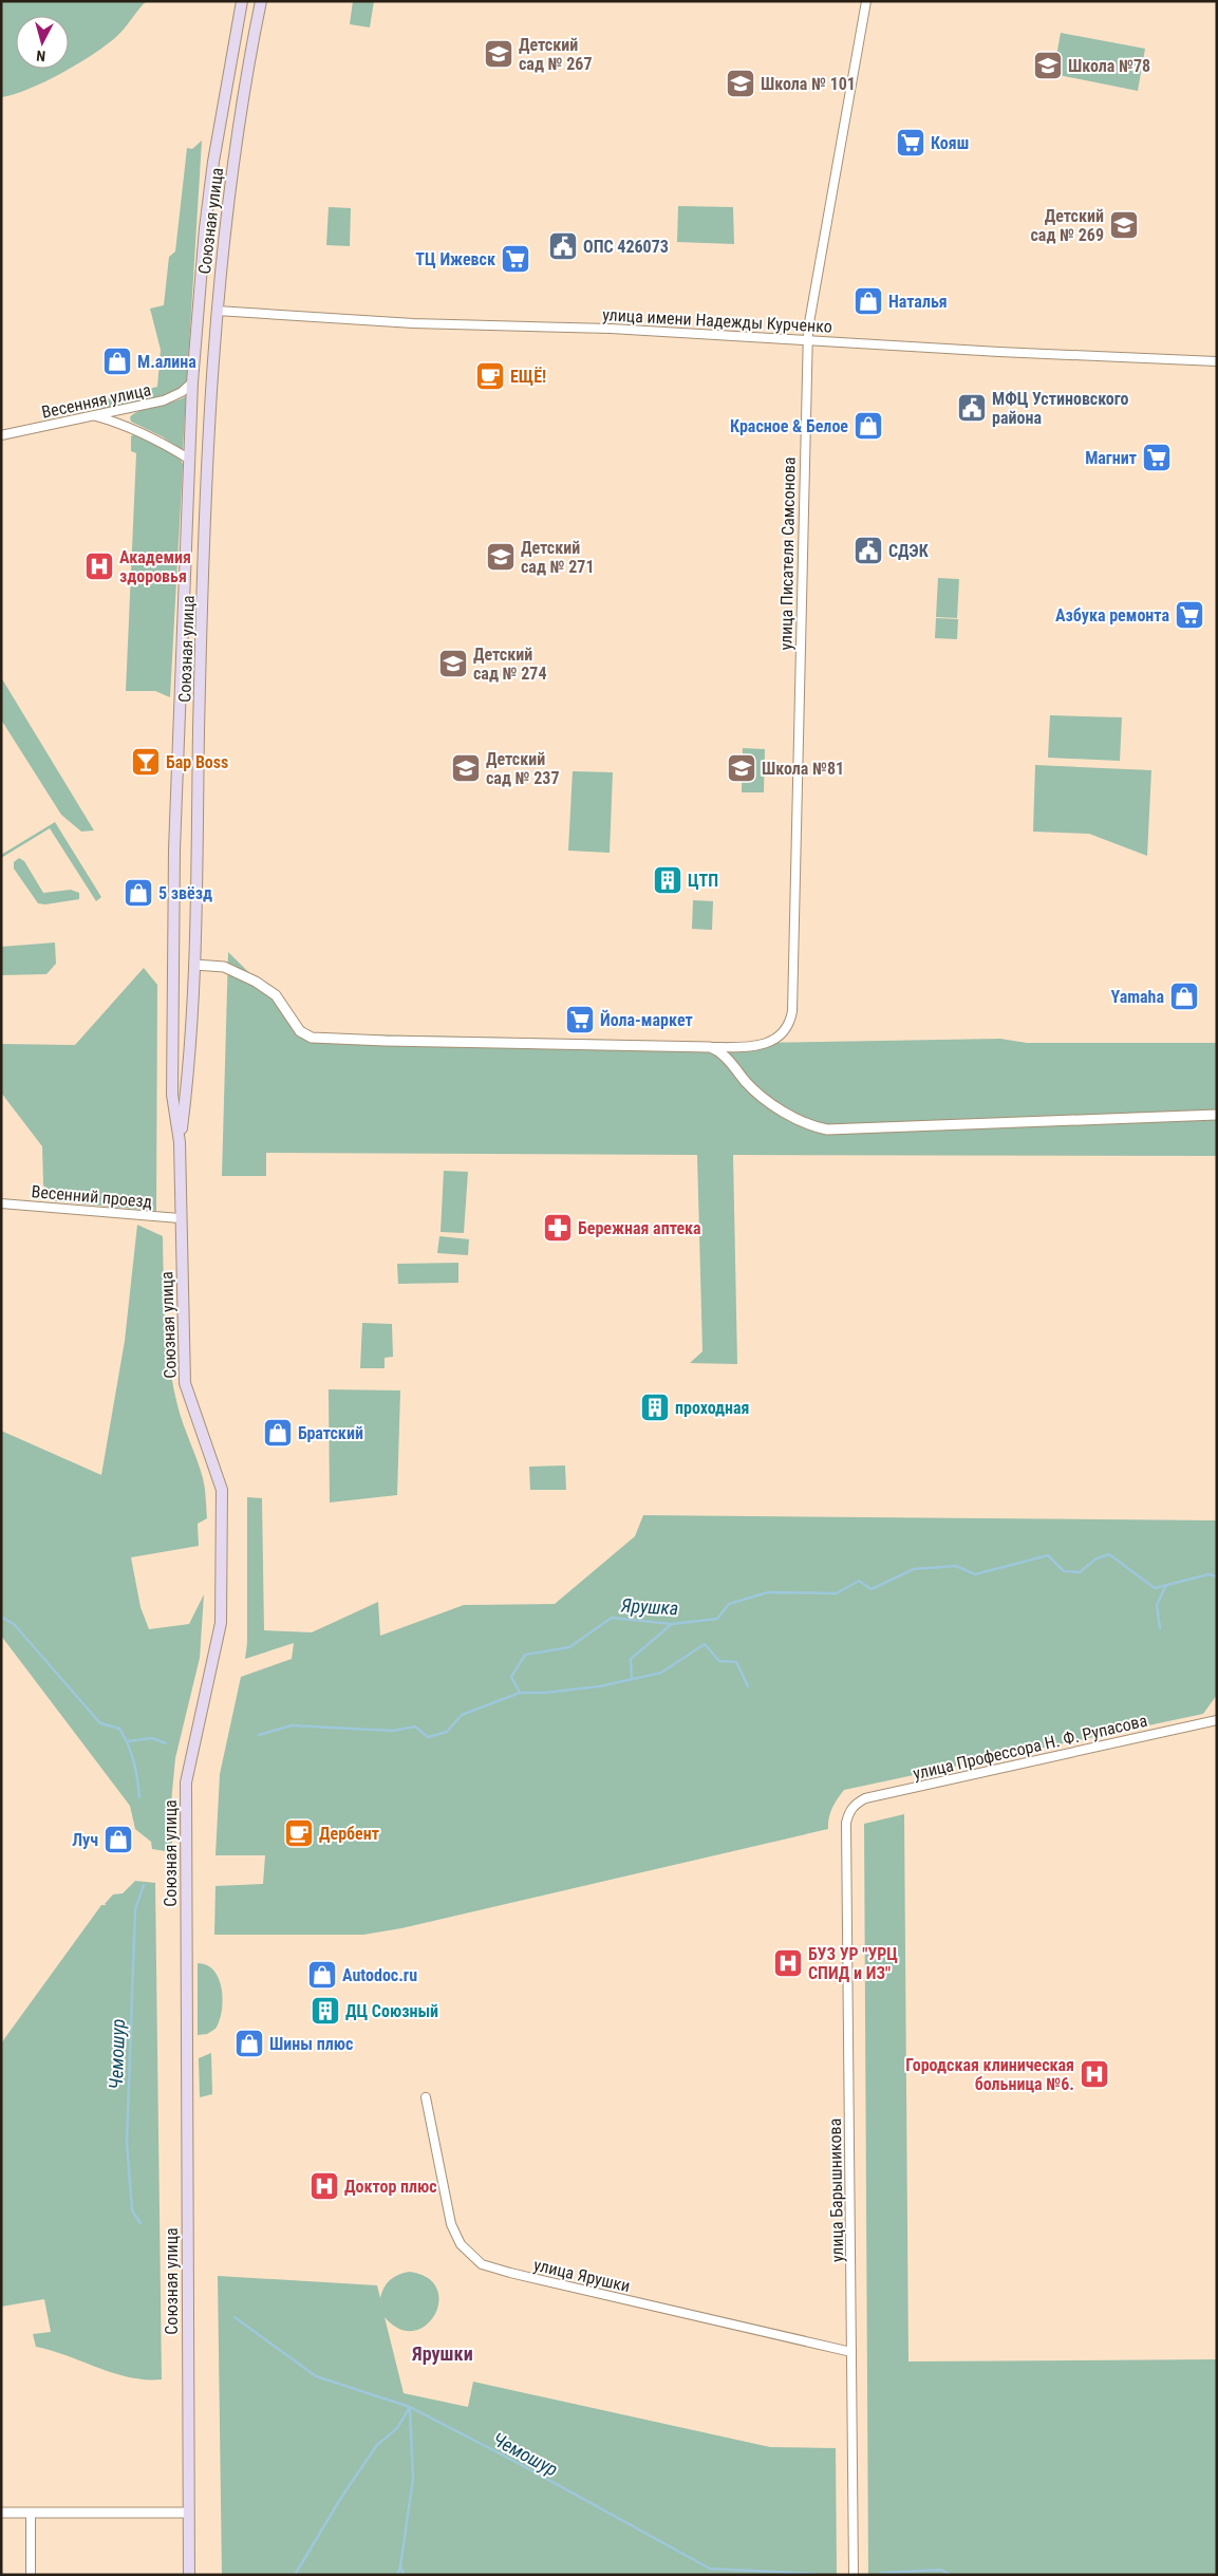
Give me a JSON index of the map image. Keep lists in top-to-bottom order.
{
  "streets": {
    "main road": ["Союзная улица"],
    "street": [
      "улица имени Надежды Курченко",
      "Весенняя улица",
      "улица Писателя Самсонова",
      "Весенний проезд",
      "улица Профессора Н. Ф. Рупасова",
      "улица Барышникова",
      "улица Ярушки"
    ]
  },
  "crossings": [
    ["Союзная улица", "улица имени Надежды Курченко"],
    ["Союзная улица", "Весенняя улица"],
    ["Союзная улица", "Весенний проезд"],
    ["улица имени Надежды Курченко", "улица Писателя Самсонова"],
    ["улица Профессора Н. Ф. Рупасова", "улица Барышникова"],
    ["улица Барышникова", "улица Ярушки"]
  ],
  "districts": ["Ярушки"],
  "water": ["Ярушка", "Чемошур"],
  "places": {
    "school or university": [
      "Детский сад № 267",
      "Школа №78",
      "Школа № 101",
      "Детский сад № 269",
      "Детский сад № 271",
      "Детский сад № 274",
      "Детский сад № 237",
      "Школа №81"
    ],
    "supermarket": [
      "Кояш",
      "ТЦ Ижевск",
      "Магнит",
      "Азбука ремонта",
      "Йола-маркет"
    ],
    "public building": ["ОПС 426073", "МФЦ Устиновского района", "СДЭК"],
    "shop": [
      "Наталья",
      "М.алина",
      "Красное & Белое",
      "5 звёзд",
      "Yamaha",
      "Братский",
      "Луч",
      "Autodoc.ru",
      "Шины плюс"
    ],
    "cafe": ["ЕЩЁ!", "Дербент"],
    "hospital": [
      "Академия здоровья",
      "БУЗ УР \"УРЦ СПИД и ИЗ\"",
      "Городская клиническая больница №6.",
      "Доктор плюс"
    ],
    "bar": ["Бар Boss"],
    "building": ["ЦТП", "проходная", "ДЦ Союзный"],
    "pharmacy": ["Бережная аптека"]
  },
  "north": "bottom"
}
